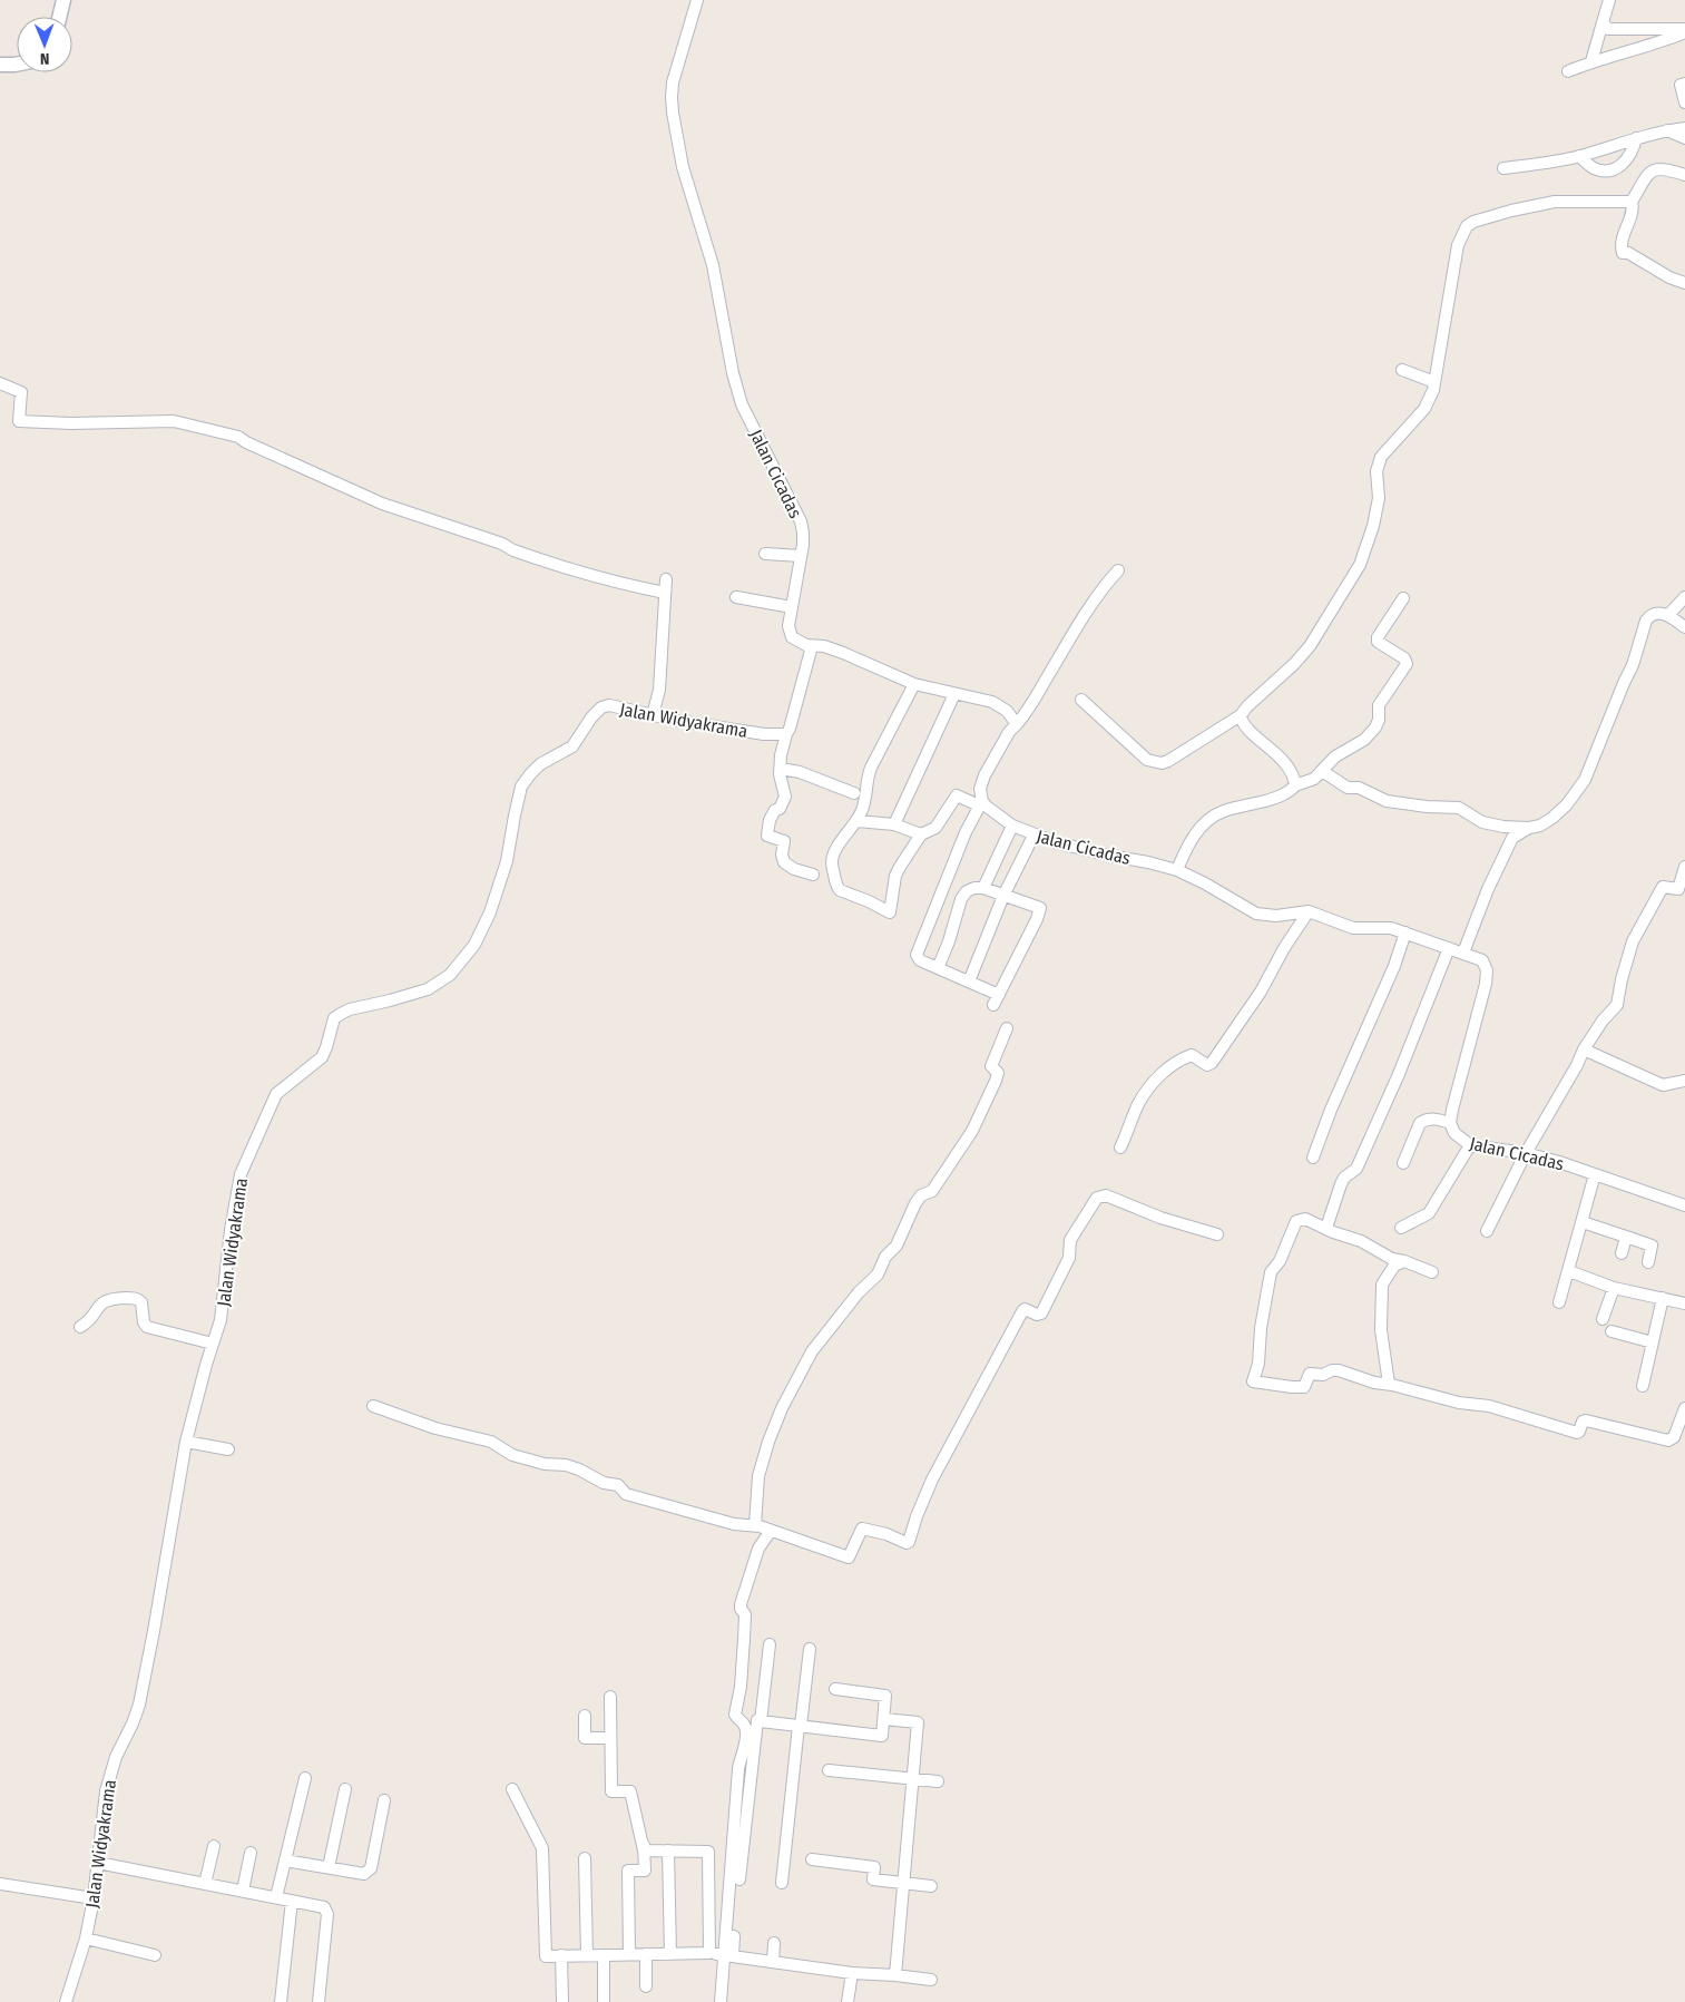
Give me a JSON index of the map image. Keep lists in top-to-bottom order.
{
  "streets": {
    "street": ["Jalan Cicadas", "Jalan Widyakrama"]
  },
  "north": "bottom"
}
